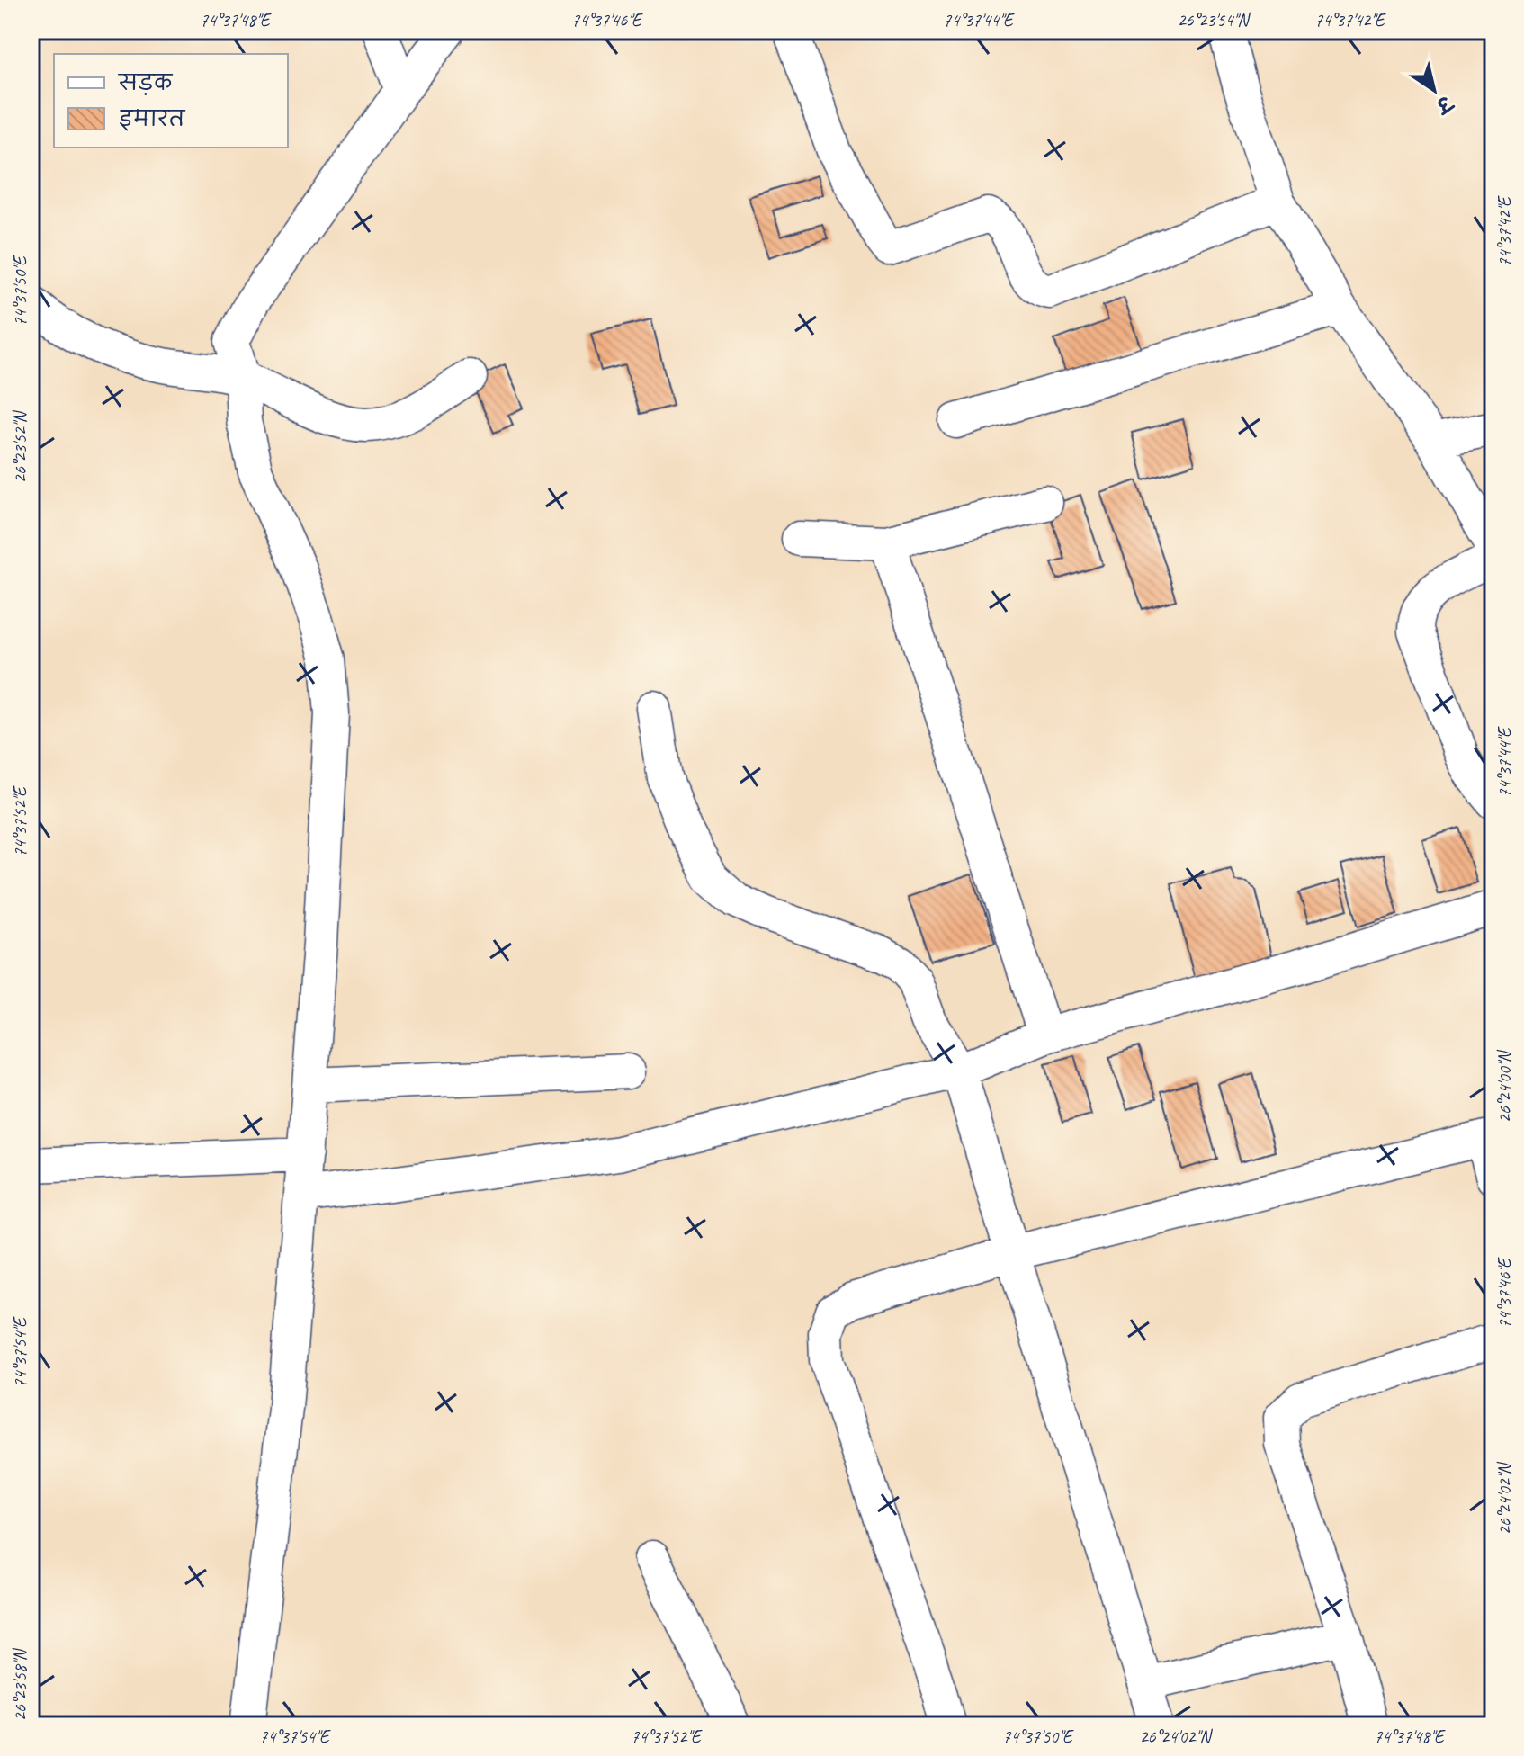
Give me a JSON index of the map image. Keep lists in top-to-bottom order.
{
  "legend": ["सड़क", "इमारत"],
  "north": "bottom right",
  "coordinates": [
    "74°37'48\"E",
    "74°37'46\"E",
    "74°37'44\"E",
    "26°23'54\"N",
    "74°37'42\"E",
    "74°37'50\"E",
    "26°23'52\"N",
    "74°37'52\"E",
    "26°24'00\"N",
    "74°37'54\"E",
    "26°24'02\"N",
    "26°23'58\"N"
  ]
}
